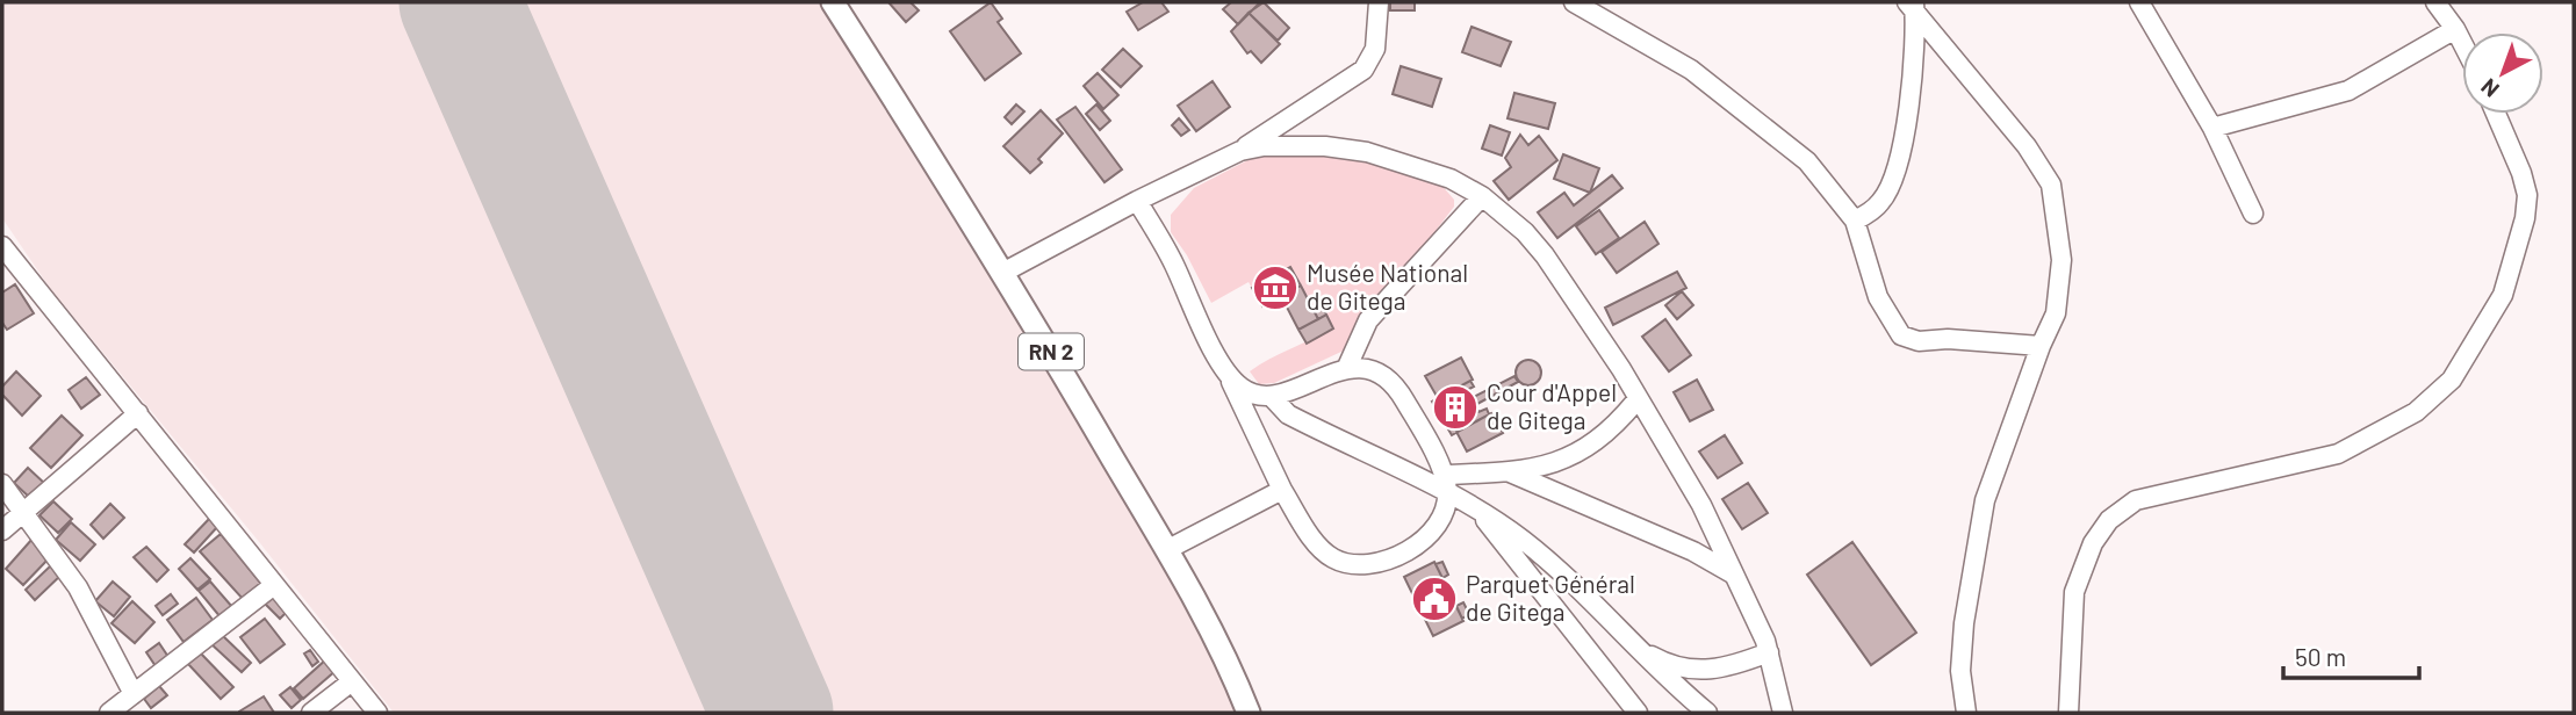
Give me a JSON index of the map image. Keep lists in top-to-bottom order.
{
  "streets": {
    "main road": ["RN 2"]
  },
  "places": {
    "museum": ["Musée National de Gitega"],
    "building": ["Cour d'Appel de Gitega"],
    "public building": ["Parquet Général de Gitega"]
  },
  "scale_bar": "50 m",
  "north": "bottom left"
}
